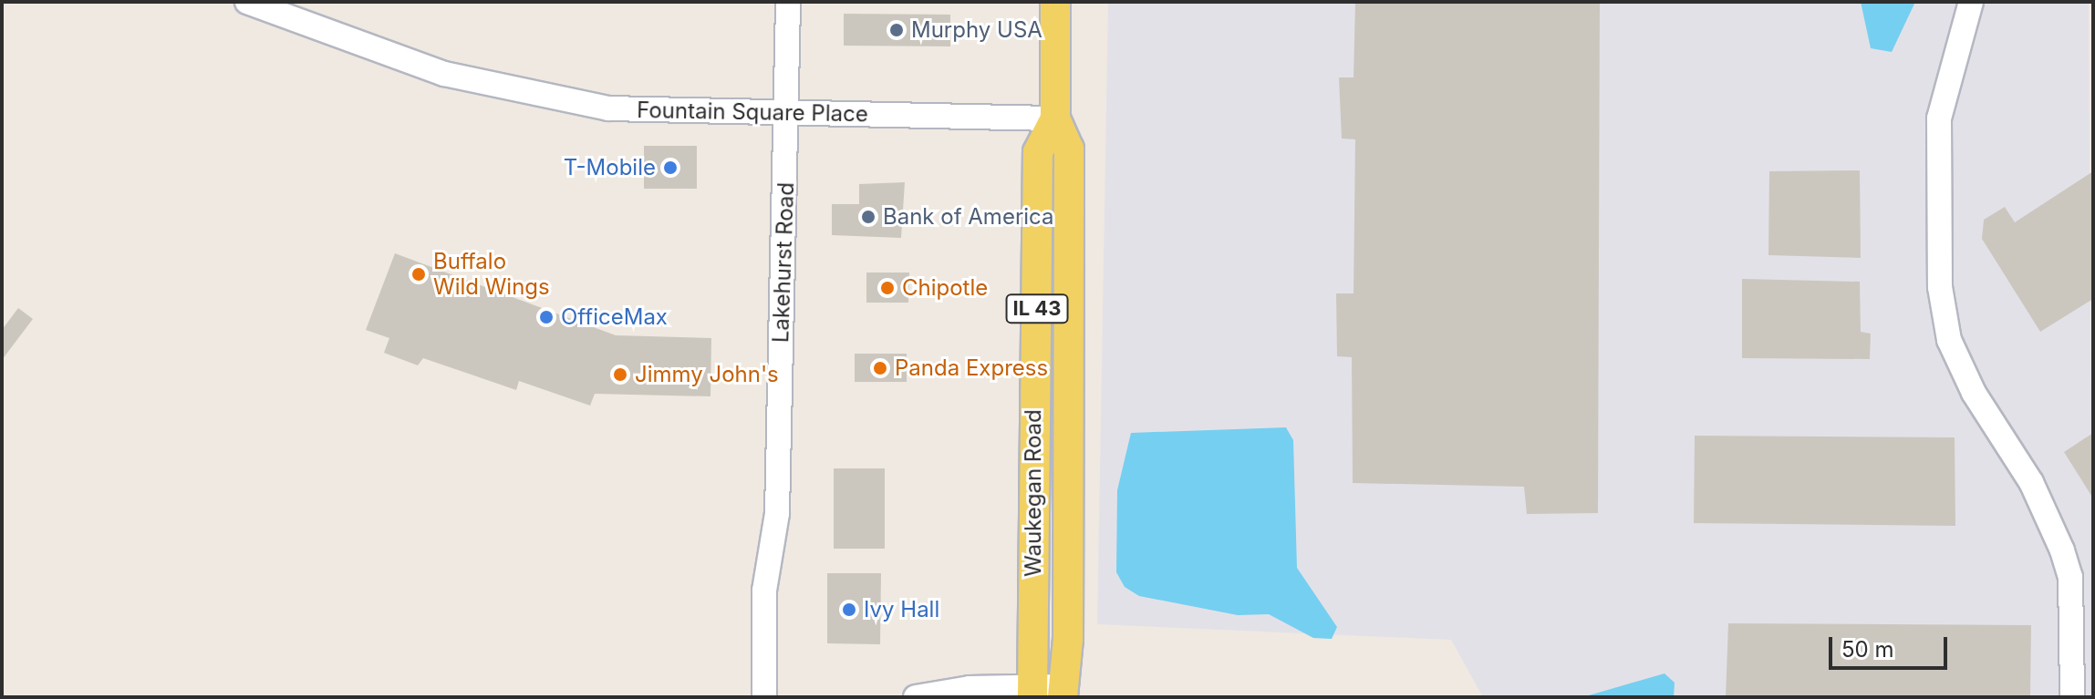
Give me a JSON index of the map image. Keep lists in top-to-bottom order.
{
  "streets": {
    "main road": ["IL 43", "Waukegan Road"],
    "street": ["Fountain Square Place", "Lakehurst Road"]
  },
  "crossings": [
    ["Fountain Square Place", "Lakehurst Road"],
    ["Fountain Square Place", "Waukegan Road"]
  ],
  "places": [
    "Murphy USA",
    "T-Mobile",
    "Bank of America",
    "Buffalo Wild Wings",
    "Chipotle",
    "OfficeMax",
    "Panda Express",
    "Jimmy John's",
    "Ivy Hall"
  ],
  "scale_bar": "50 m"
}
